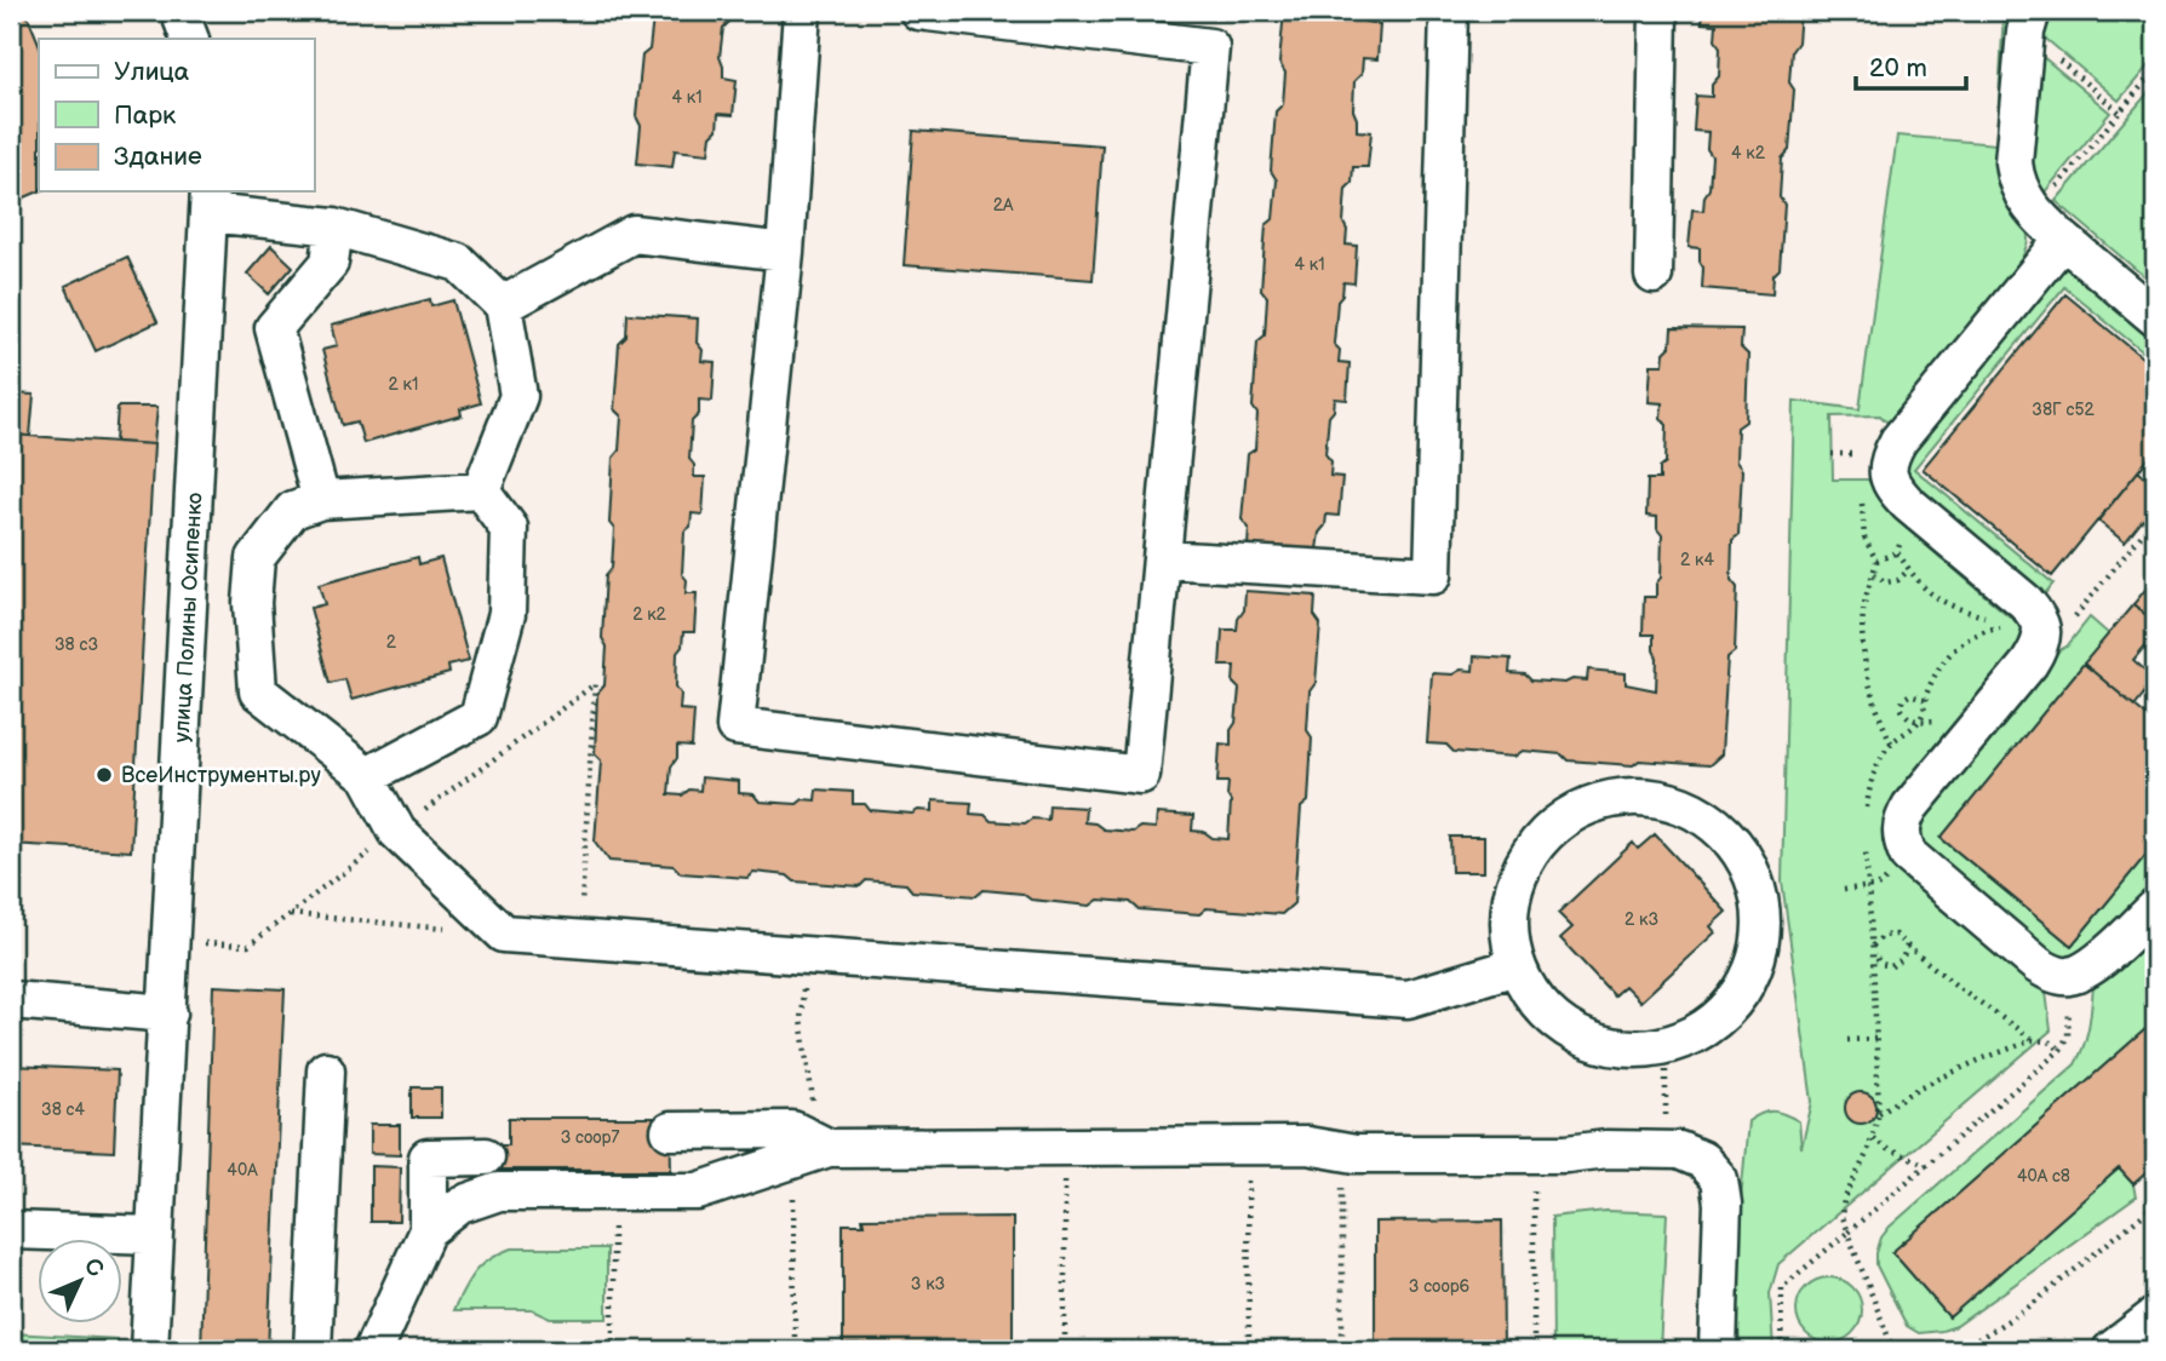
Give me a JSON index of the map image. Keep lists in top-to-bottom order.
{
  "streets": {
    "street": ["улица Полины Осипенко"]
  },
  "places": ["ВсеИнструменты.ру"],
  "house_numbers": [
    "4 к1",
    "4 к2",
    "2А",
    "4 к1",
    "2 к1",
    "38Г с52",
    "2 к4",
    "2 к2",
    "2",
    "38 с3",
    "2 к3",
    "38 с4",
    "3 соор7",
    "40А",
    "40А с8",
    "3 к3",
    "3 соор6"
  ],
  "legend": ["Улица", "Парк", "Здание"],
  "scale_bar": "20 m",
  "north": "top right"
}
